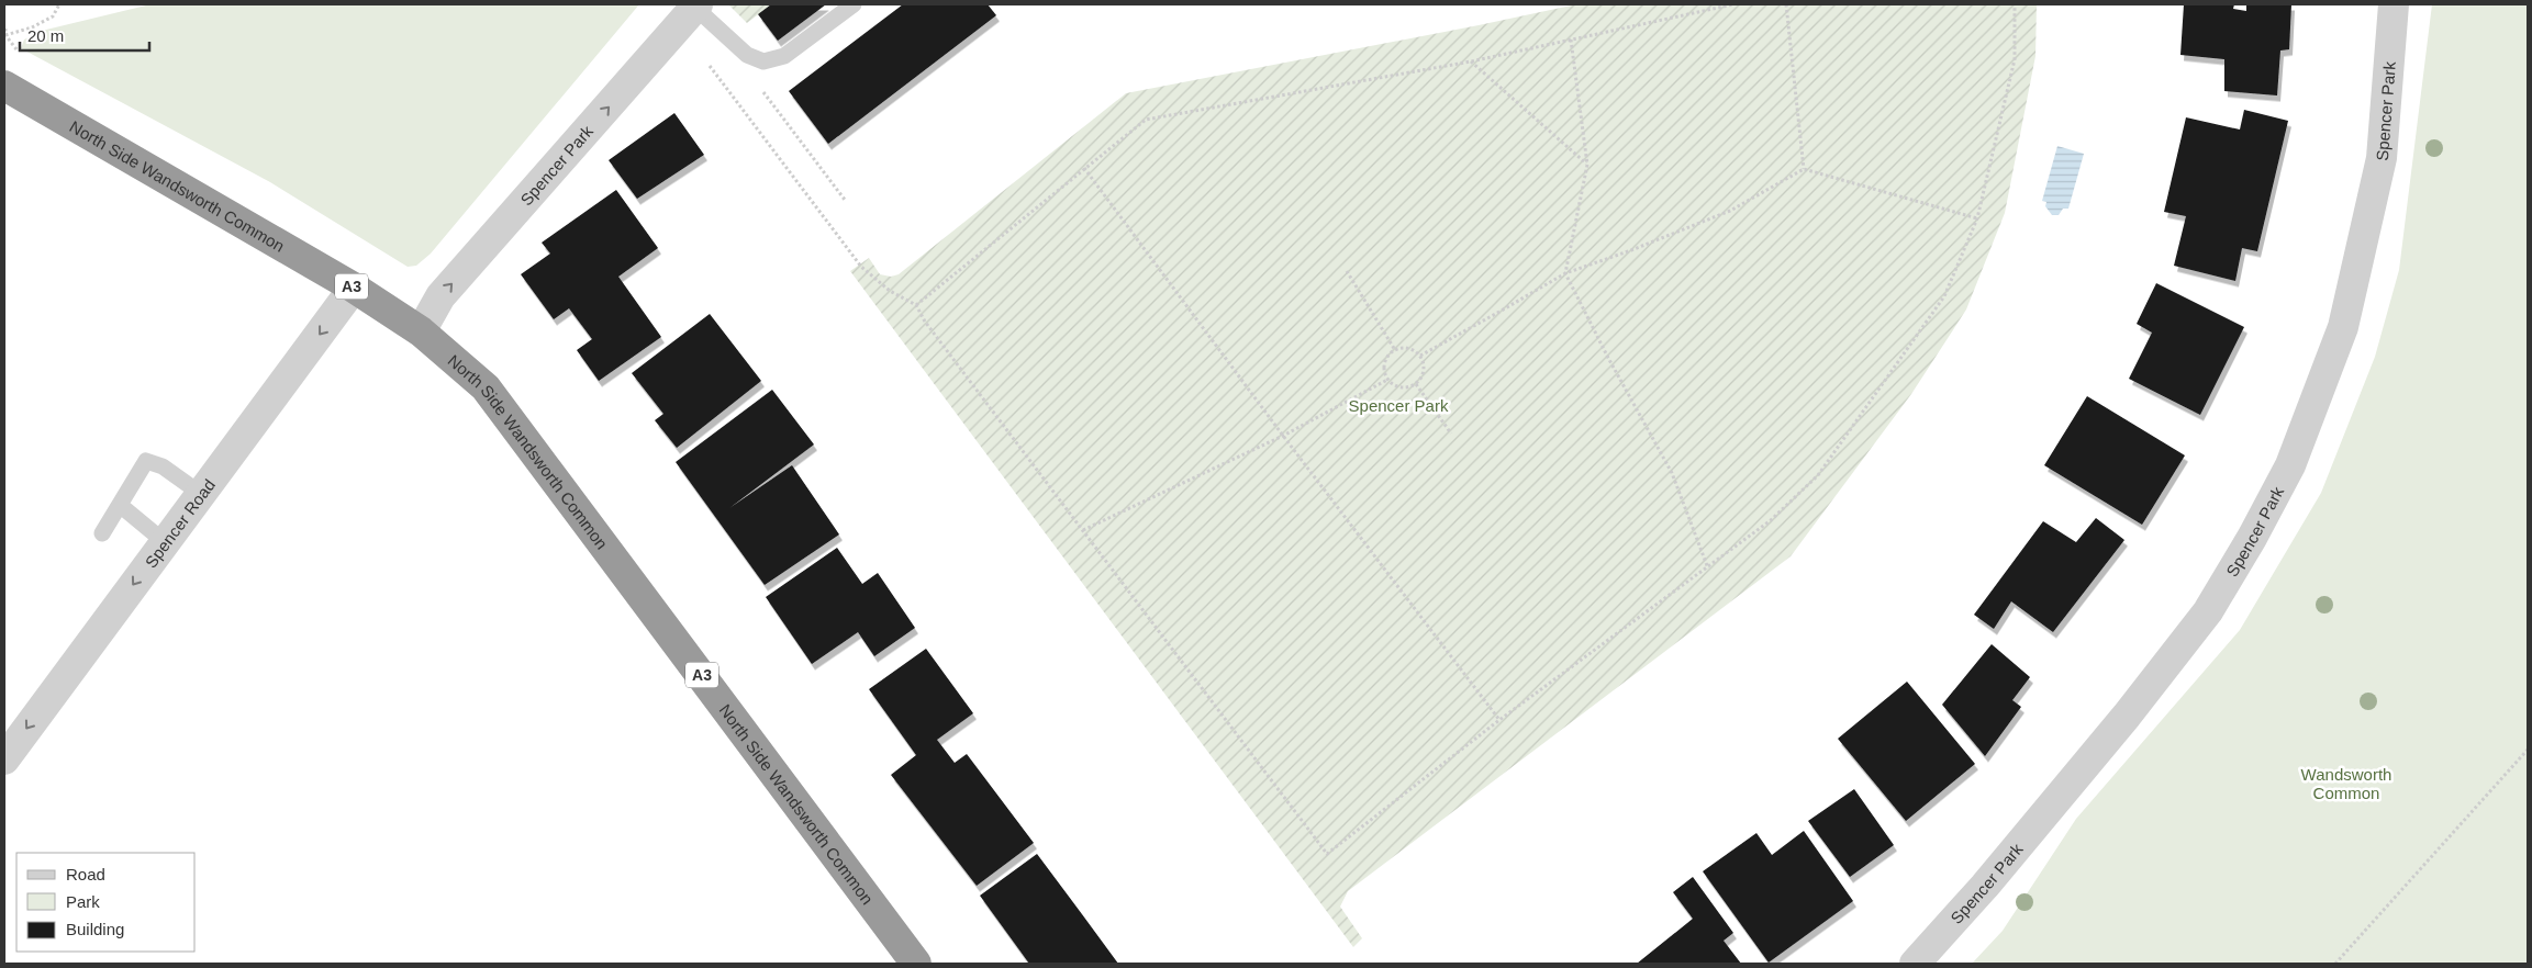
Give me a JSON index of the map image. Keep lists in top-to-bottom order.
{
  "streets": {
    "highway": ["North Side Wandsworth Common", "A3"],
    "street": ["Spencer Park", "Spencer Road"]
  },
  "crossings": [
    ["Spencer Park", "North Side Wandsworth Common"],
    ["North Side Wandsworth Common", "Spencer Road"]
  ],
  "one_way": ["Spencer Road"],
  "parks": ["Spencer Park", "Wandsworth Common"],
  "legend": ["Road", "Park", "Building"],
  "scale_bar": "20 m"
}
